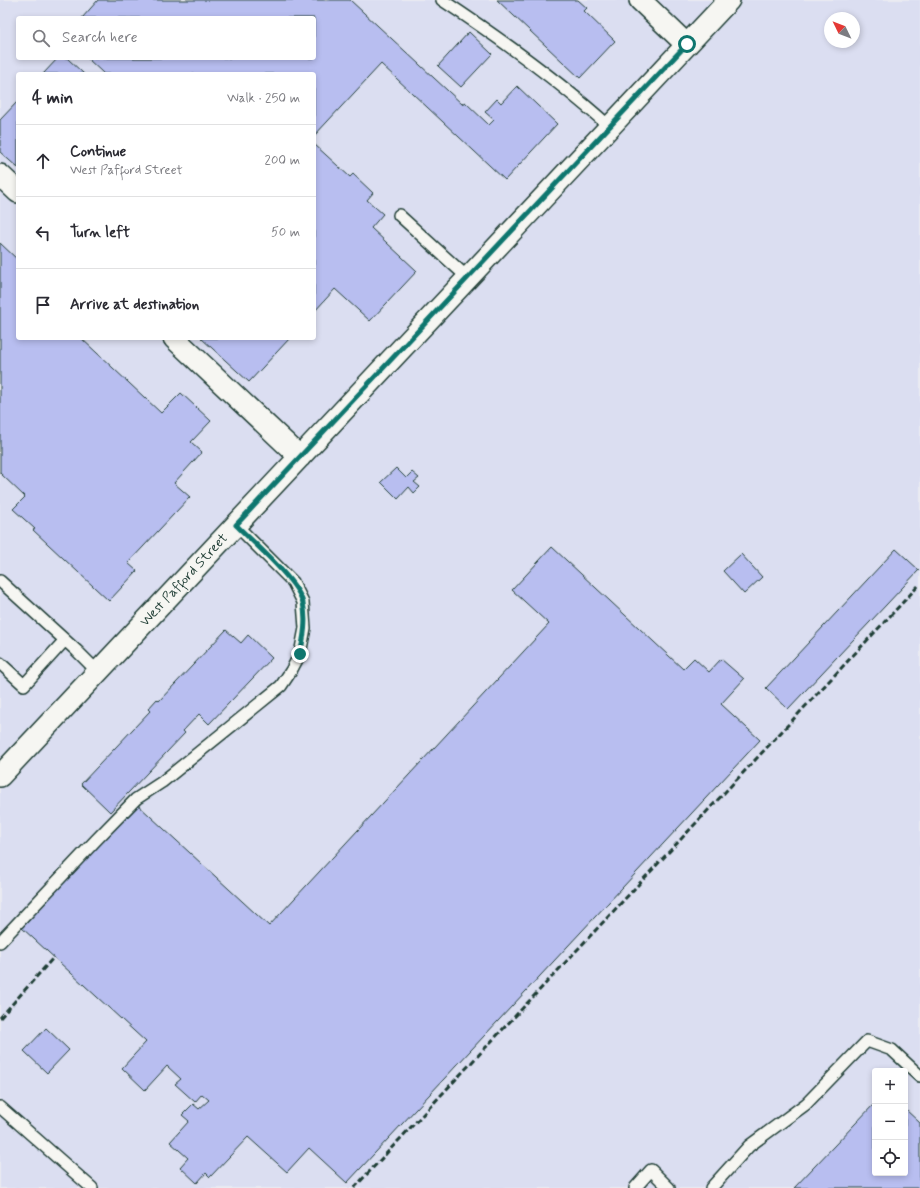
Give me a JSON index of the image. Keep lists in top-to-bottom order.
{
  "streets": {
    "street": ["West Pafford Street"]
  },
  "north": "top left",
  "page": {
    "search": "Search here",
    "heading": ["4 min", "Walk · 250 m"],
    "list": [
      ["Continue", "West Pafford Street", "200 m"],
      ["Turn left", "50 m"],
      "Arrive at destination"
    ],
    "map_buttons": ["+", "−"]
  }
}
